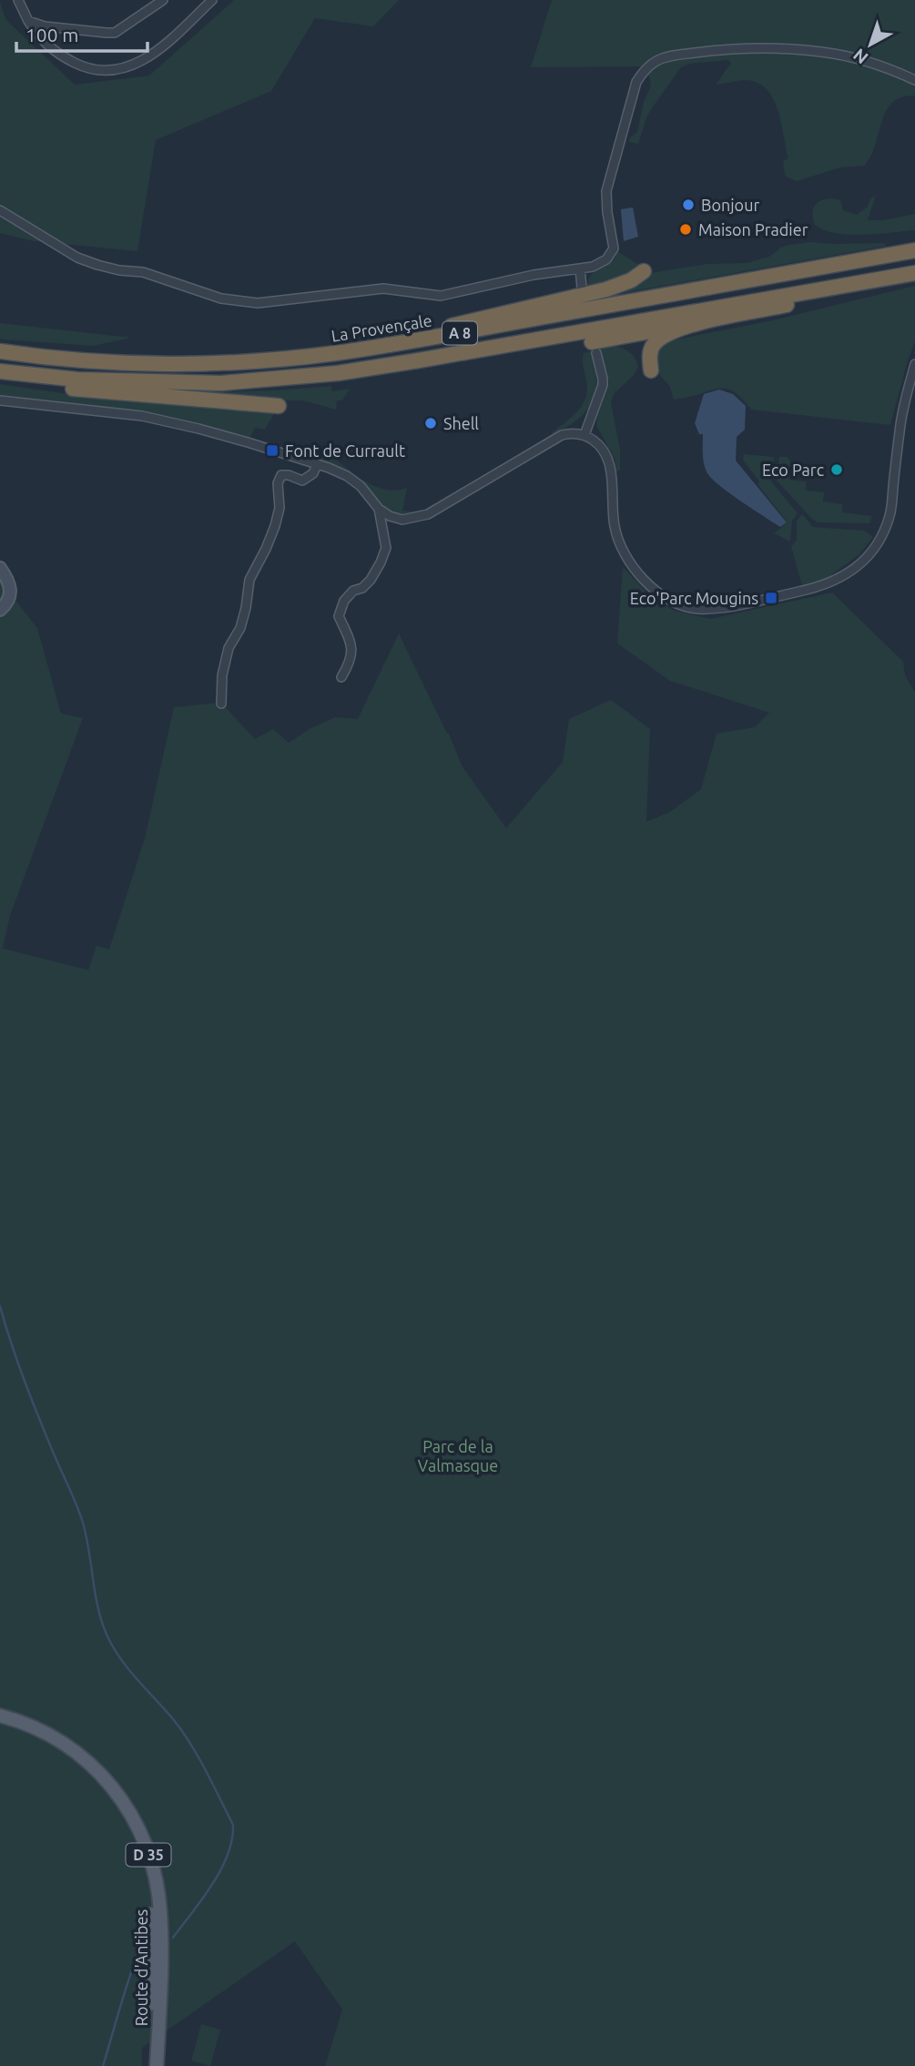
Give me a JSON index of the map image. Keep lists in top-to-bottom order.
{
  "streets": {
    "highway": ["La Provençale", "A 8"],
    "main road": ["D 35", "Route d'Antibes"]
  },
  "parks": ["Parc de la Valmasque"],
  "places": {
    "other": [
      "Bonjour",
      "Maison Pradier",
      "Shell",
      "Eco Parc"
    ],
    "transit": ["Font de Currault", "Eco'Parc Mougins"]
  },
  "scale_bar": "100 m",
  "north": "bottom left"
}
